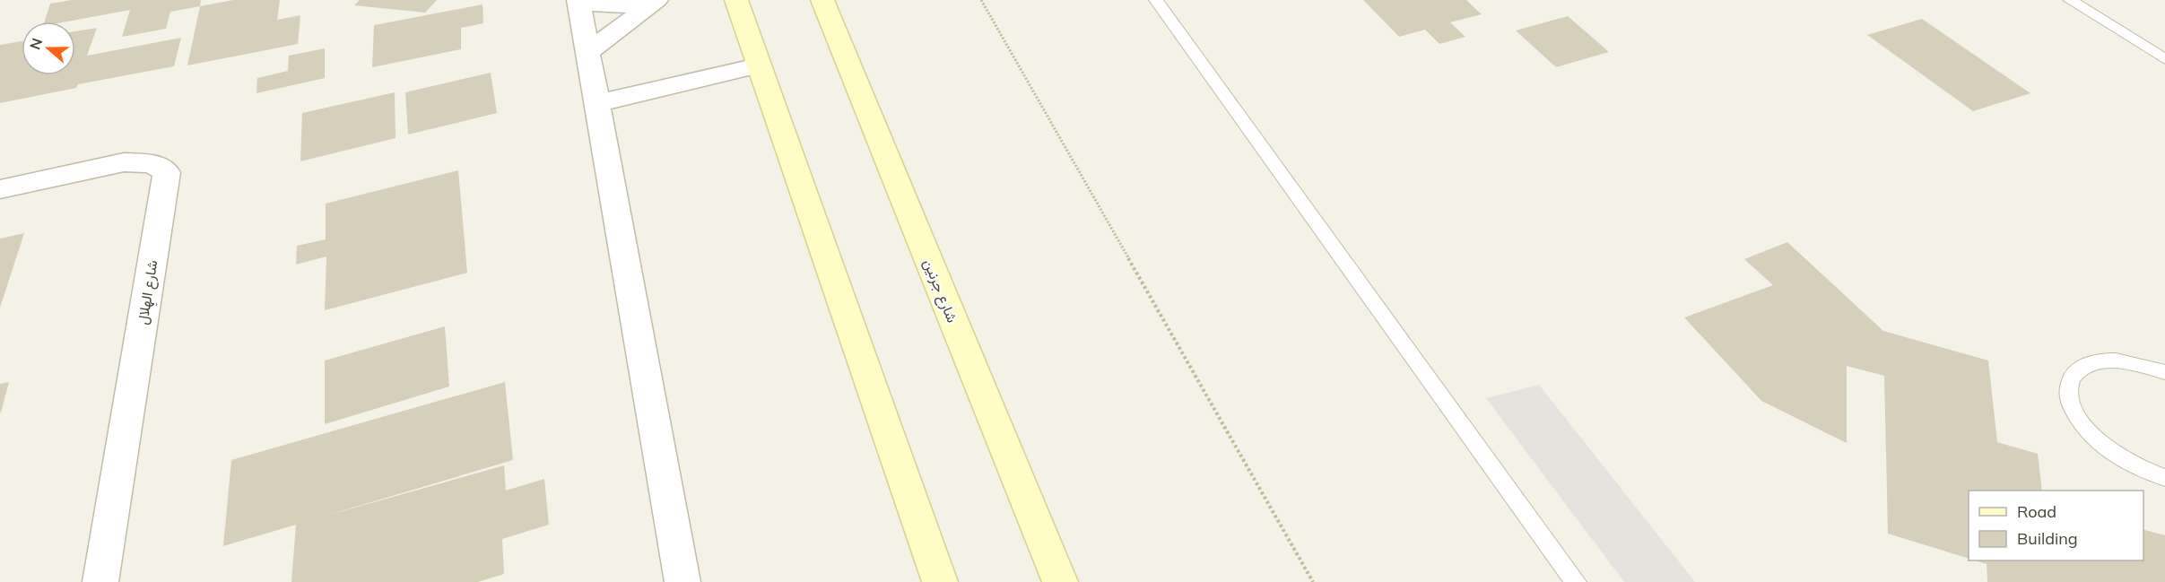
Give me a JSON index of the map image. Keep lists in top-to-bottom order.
{
  "streets": {
    "main road": ["شارع جرنين"],
    "street": ["شارع الهِلال"]
  },
  "legend": ["Road", "Building"],
  "north": "left"
}
